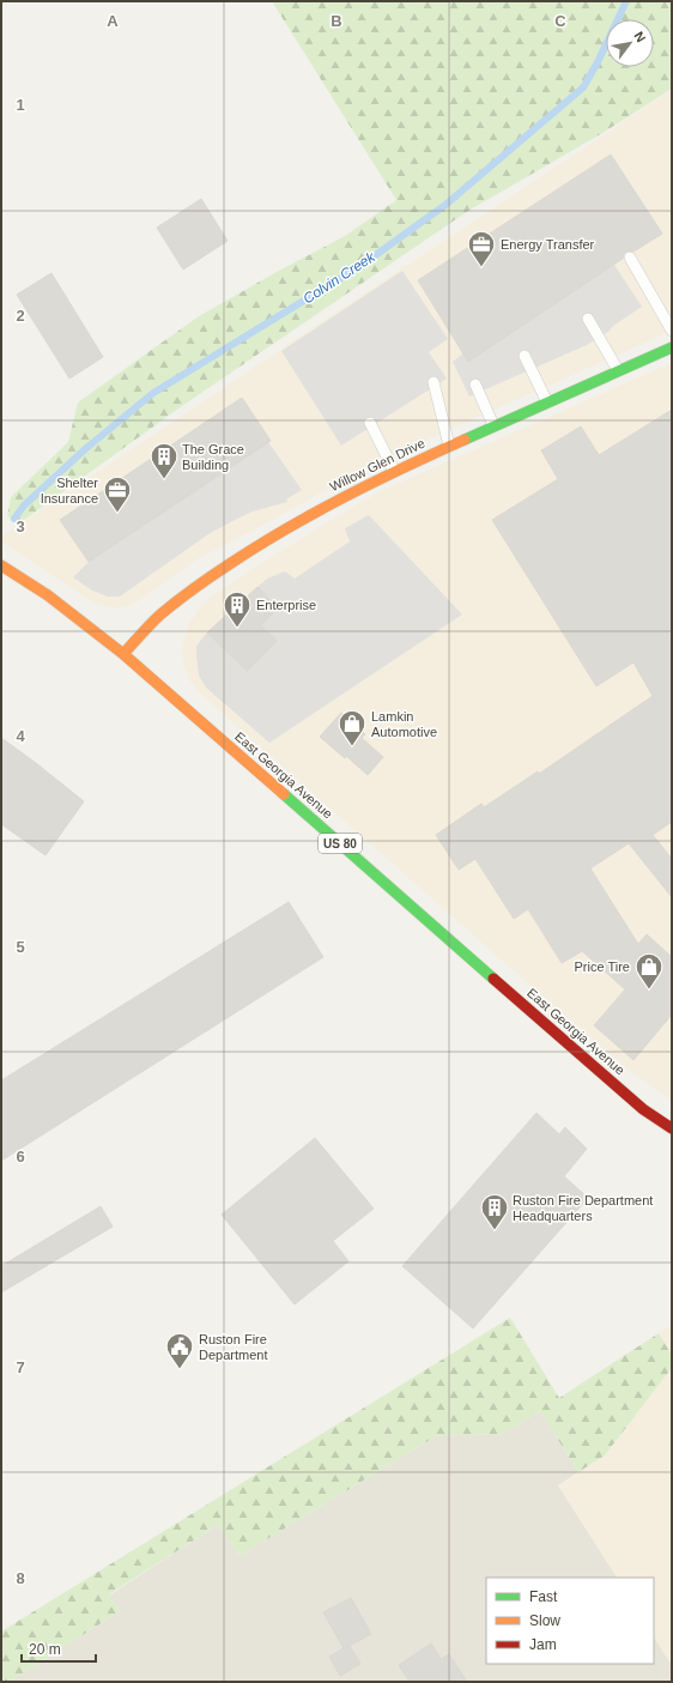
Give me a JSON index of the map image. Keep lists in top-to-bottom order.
{
  "streets": {
    "main road": ["Willow Glen Drive", "East Georgia Avenue", "US 80"]
  },
  "crossings": [
    ["Willow Glen Drive", "East Georgia Avenue"]
  ],
  "water": ["Colvin Creek"],
  "places": {
    "office": ["Energy Transfer", "Shelter Insurance"],
    "building": ["The Grace Building", "Enterprise", "Ruston Fire Department Headquarters"],
    "shop": ["Lamkin Automotive", "Price Tire"],
    "public building": ["Ruston Fire Department"]
  },
  "legend": ["Fast", "Slow", "Jam"],
  "scale_bar": "20 m",
  "north": "top right",
  "grid": {
    "columns": ["A", "B", "C"],
    "rows": [
      "1",
      "2",
      "3",
      "4",
      "5",
      "6",
      "7",
      "8"
    ]
  }
}
